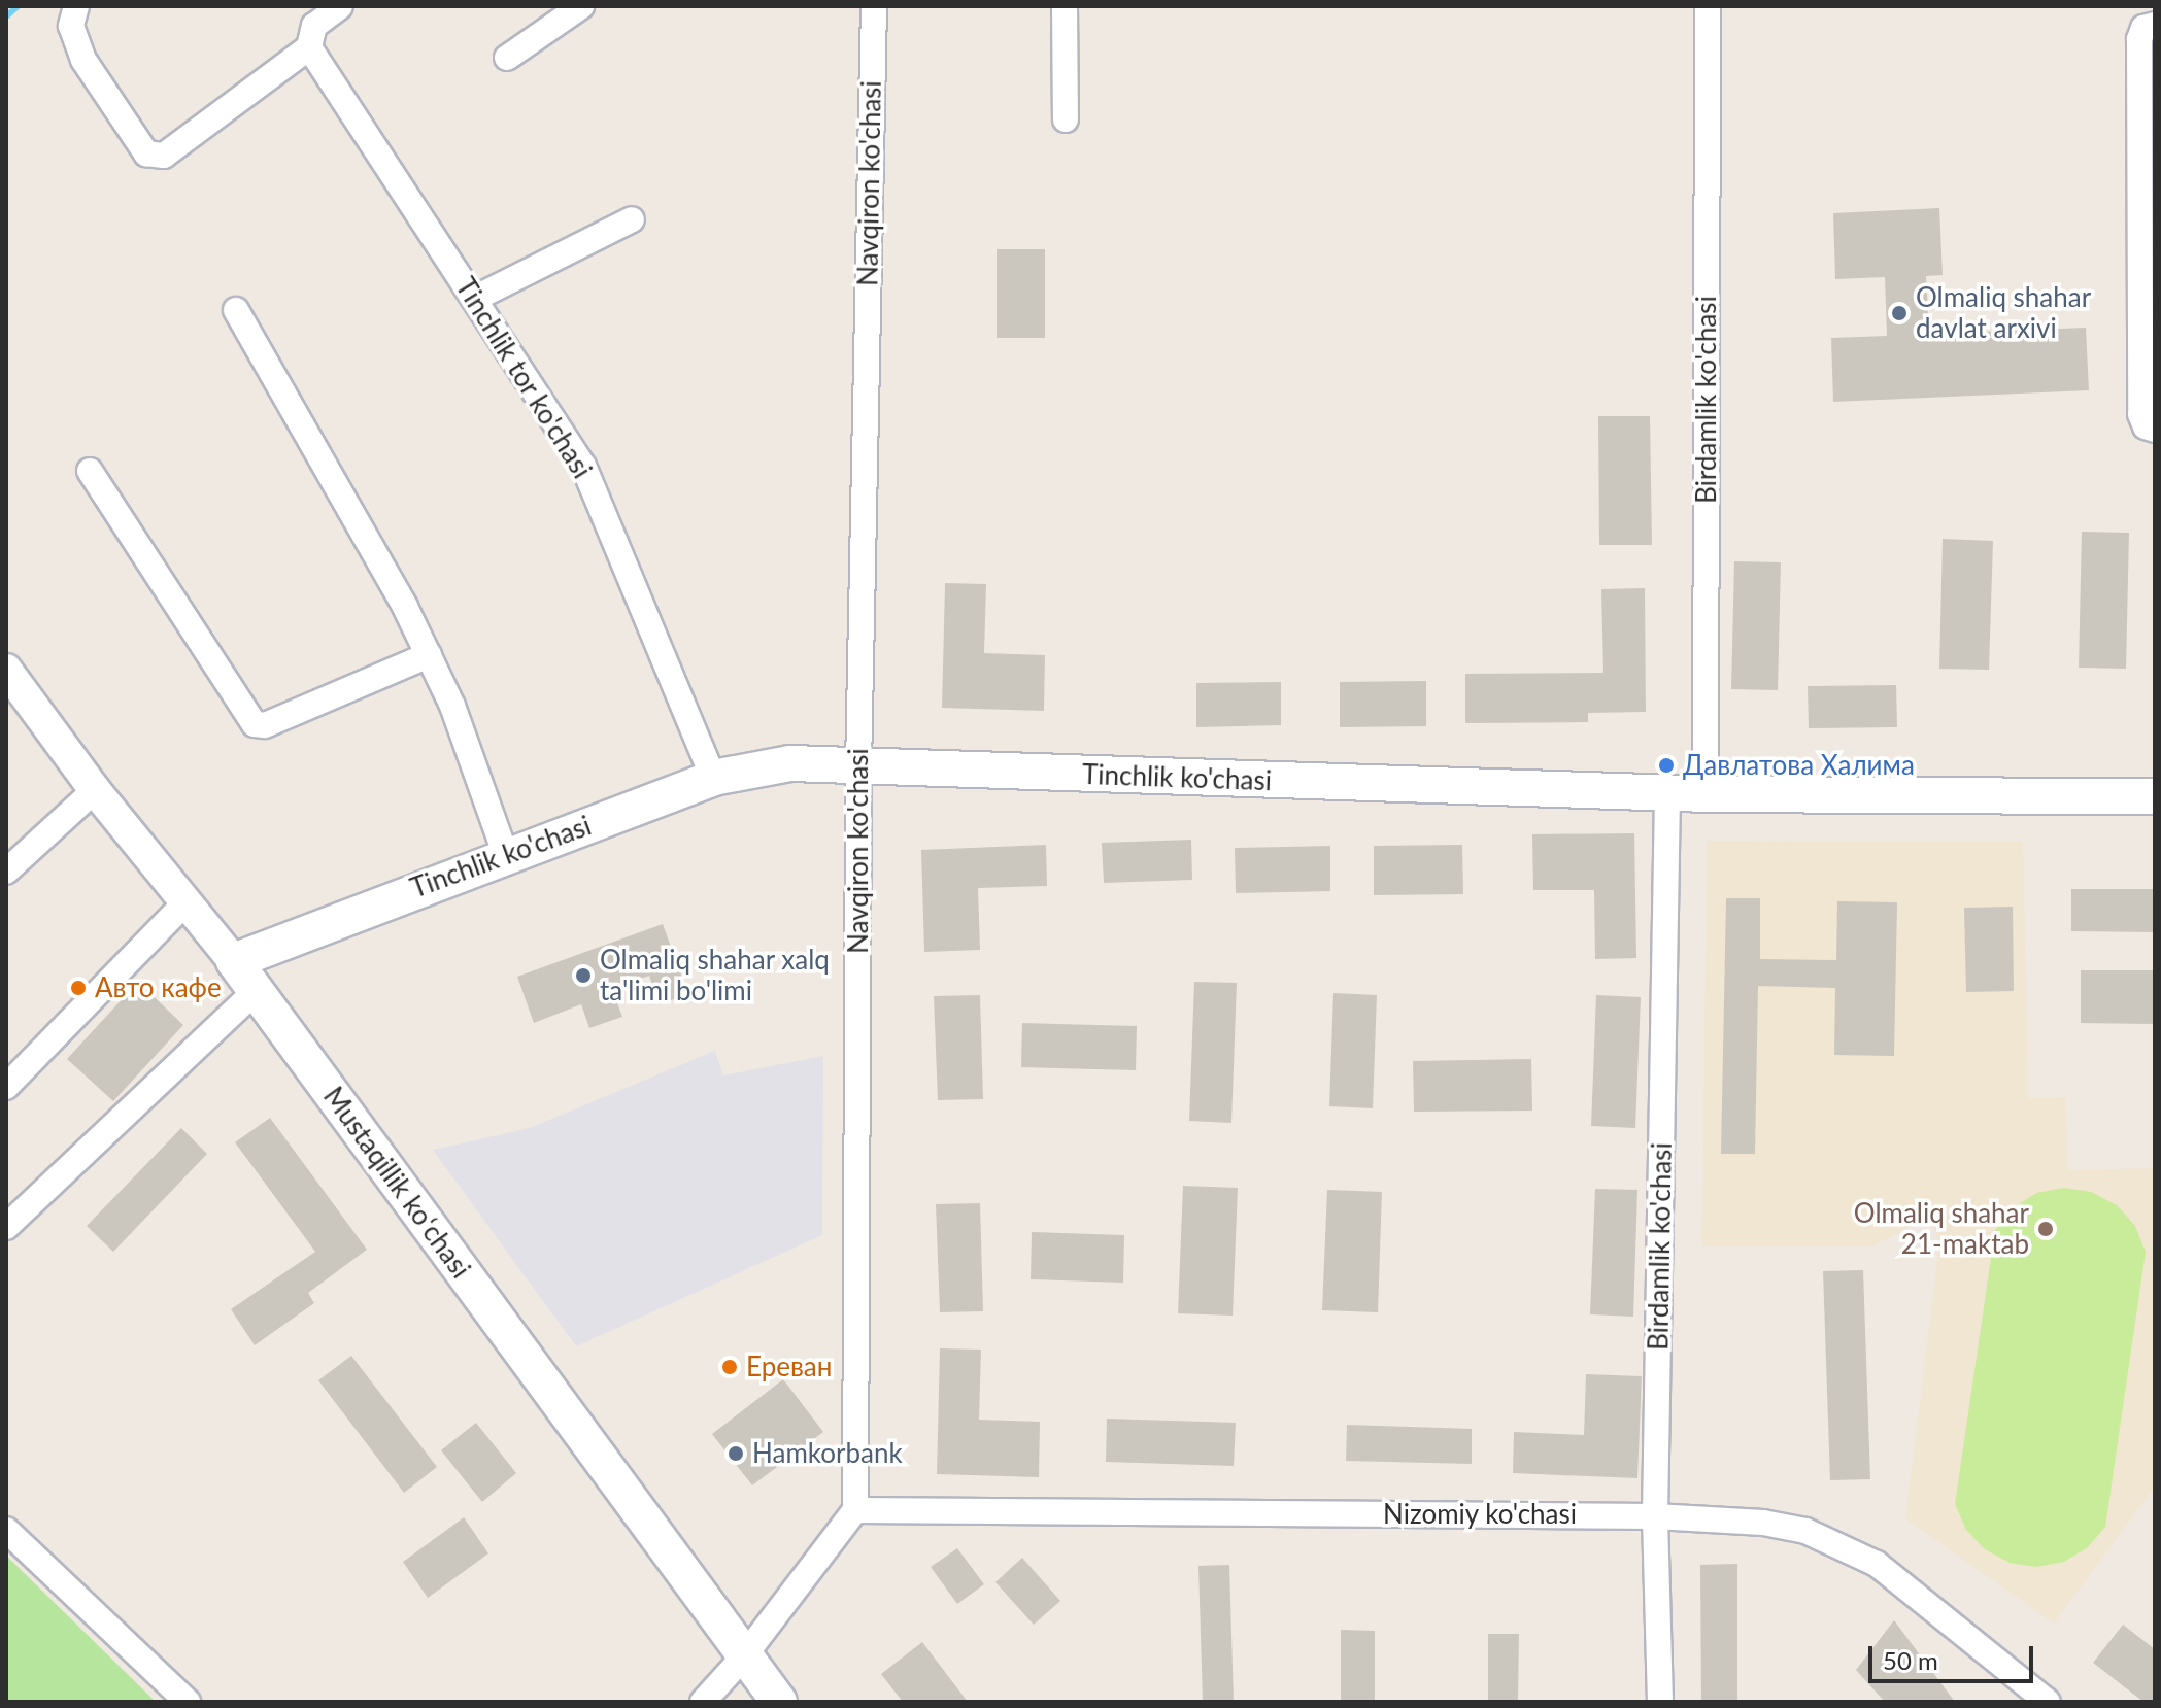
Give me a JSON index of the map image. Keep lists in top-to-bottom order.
{
  "streets": {
    "main road": ["Tinchlik ko'chasi", "Mustaqillik koʻchasi"],
    "street": [
      "Navqiron ko'chasi",
      "Tinchlik tor ko'chasi",
      "Birdamlik ko'chasi",
      "Nizomiy ko'chasi"
    ]
  },
  "crossings": [
    ["Navqiron ko'chasi", "Tinchlik ko'chasi"],
    ["Navqiron ko'chasi", "Nizomiy ko'chasi"],
    ["Tinchlik tor ko'chasi", "Tinchlik ko'chasi"],
    ["Birdamlik ko'chasi", "Tinchlik ko'chasi"],
    ["Birdamlik ko'chasi", "Nizomiy ko'chasi"],
    ["Tinchlik ko'chasi", "Mustaqillik koʻchasi"]
  ],
  "places": [
    "Olmaliq shahar davlat arxivi",
    "Давлатова Халима",
    "Olmaliq shahar xalq ta'limi bo'limi",
    "Авто кафе",
    "Olmaliq shahar 21-maktab",
    "Ереван",
    "Hamkorbank"
  ],
  "scale_bar": "50 m"
}
